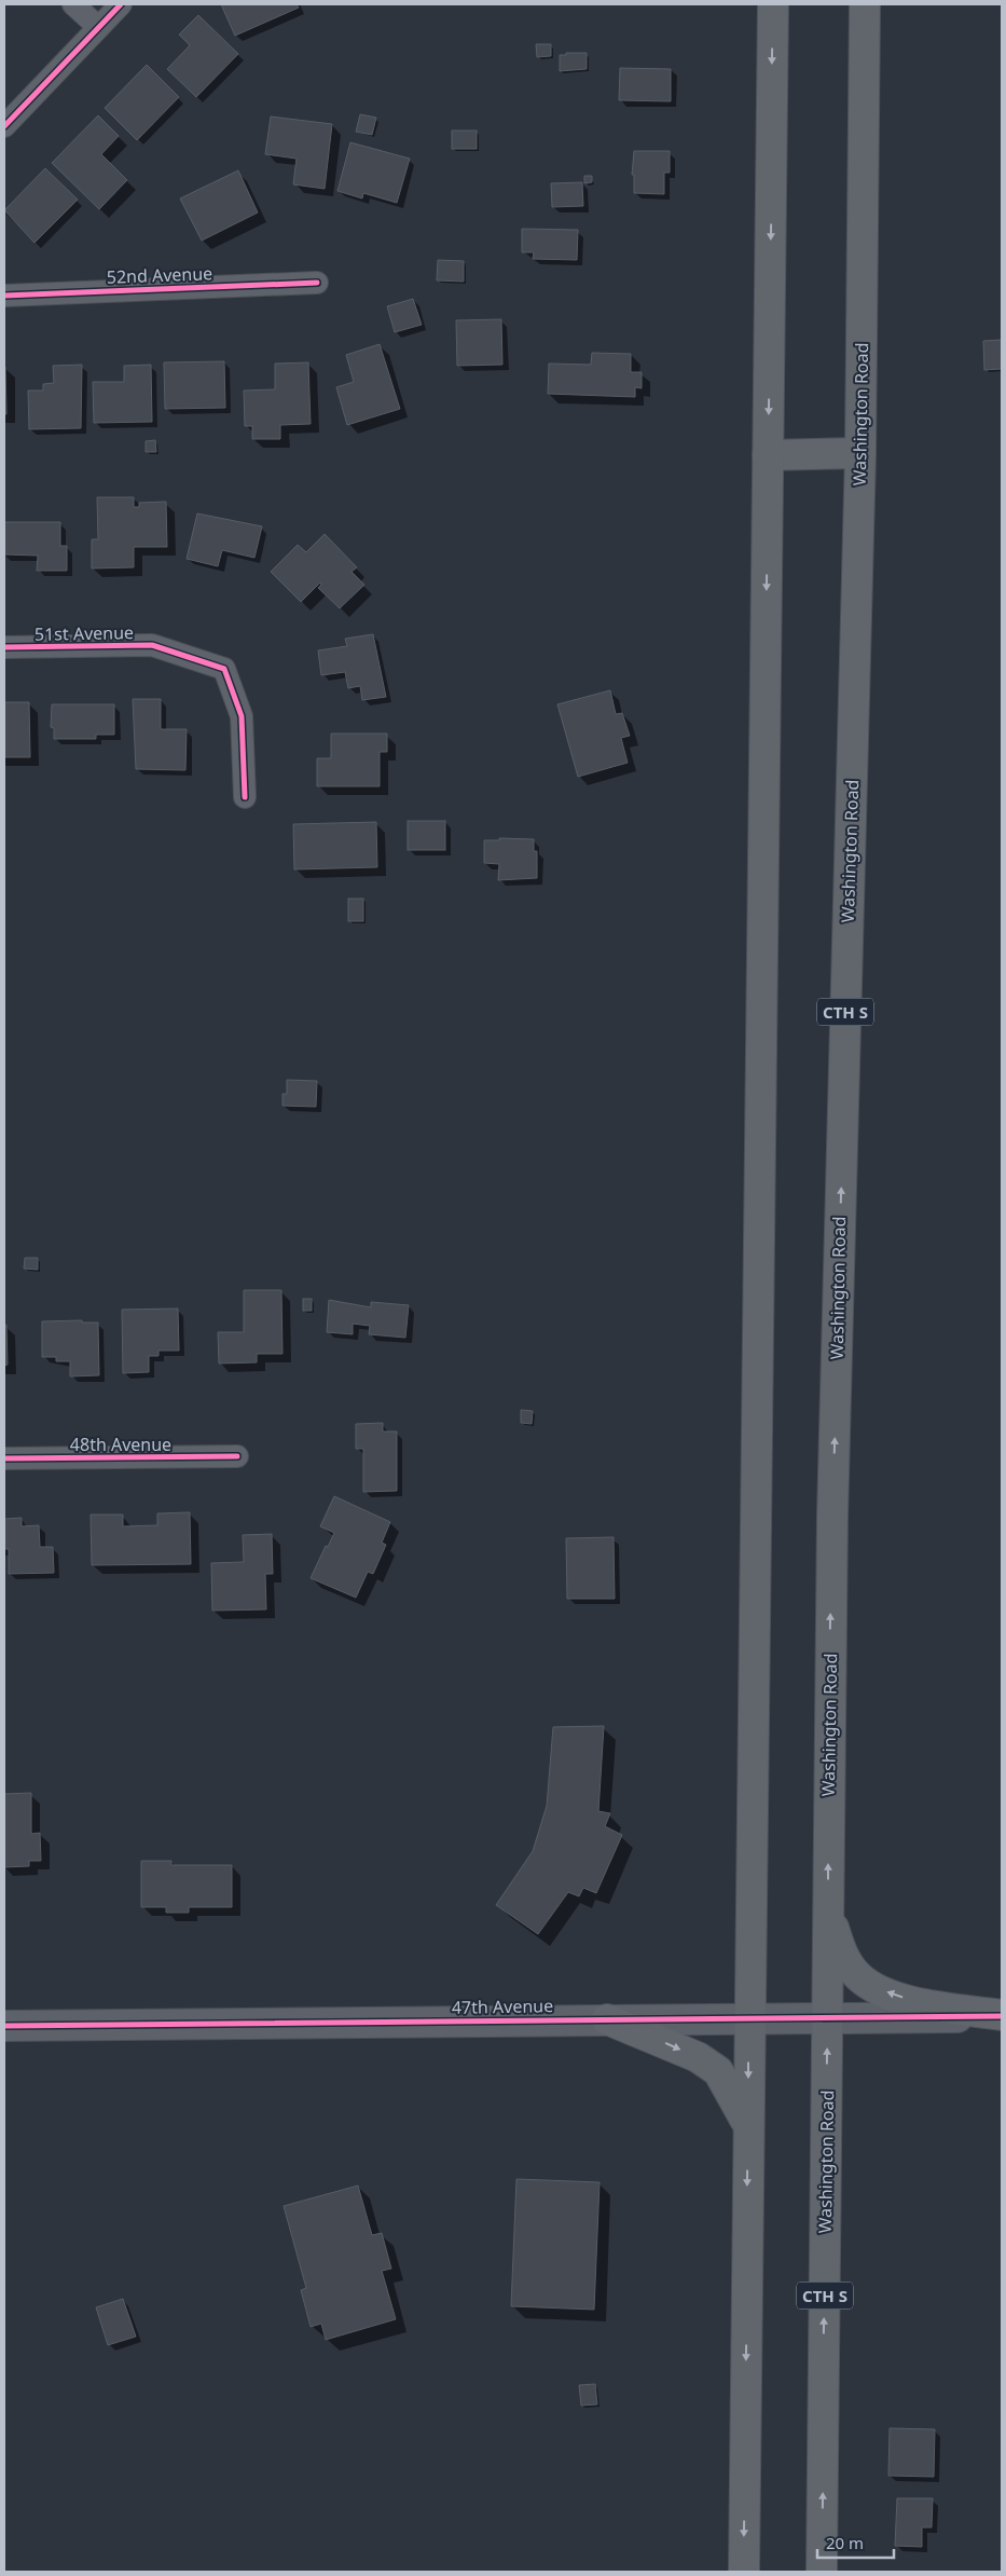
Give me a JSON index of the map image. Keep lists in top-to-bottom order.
{
  "streets": {
    "main road": ["Washington Road", "CTH S"],
    "street": [
      "52nd Avenue",
      "51st Avenue",
      "48th Avenue",
      "47th Avenue"
    ]
  },
  "crossings": [
    ["Washington Road", "47th Avenue"]
  ],
  "scale_bar": "20 m"
}
